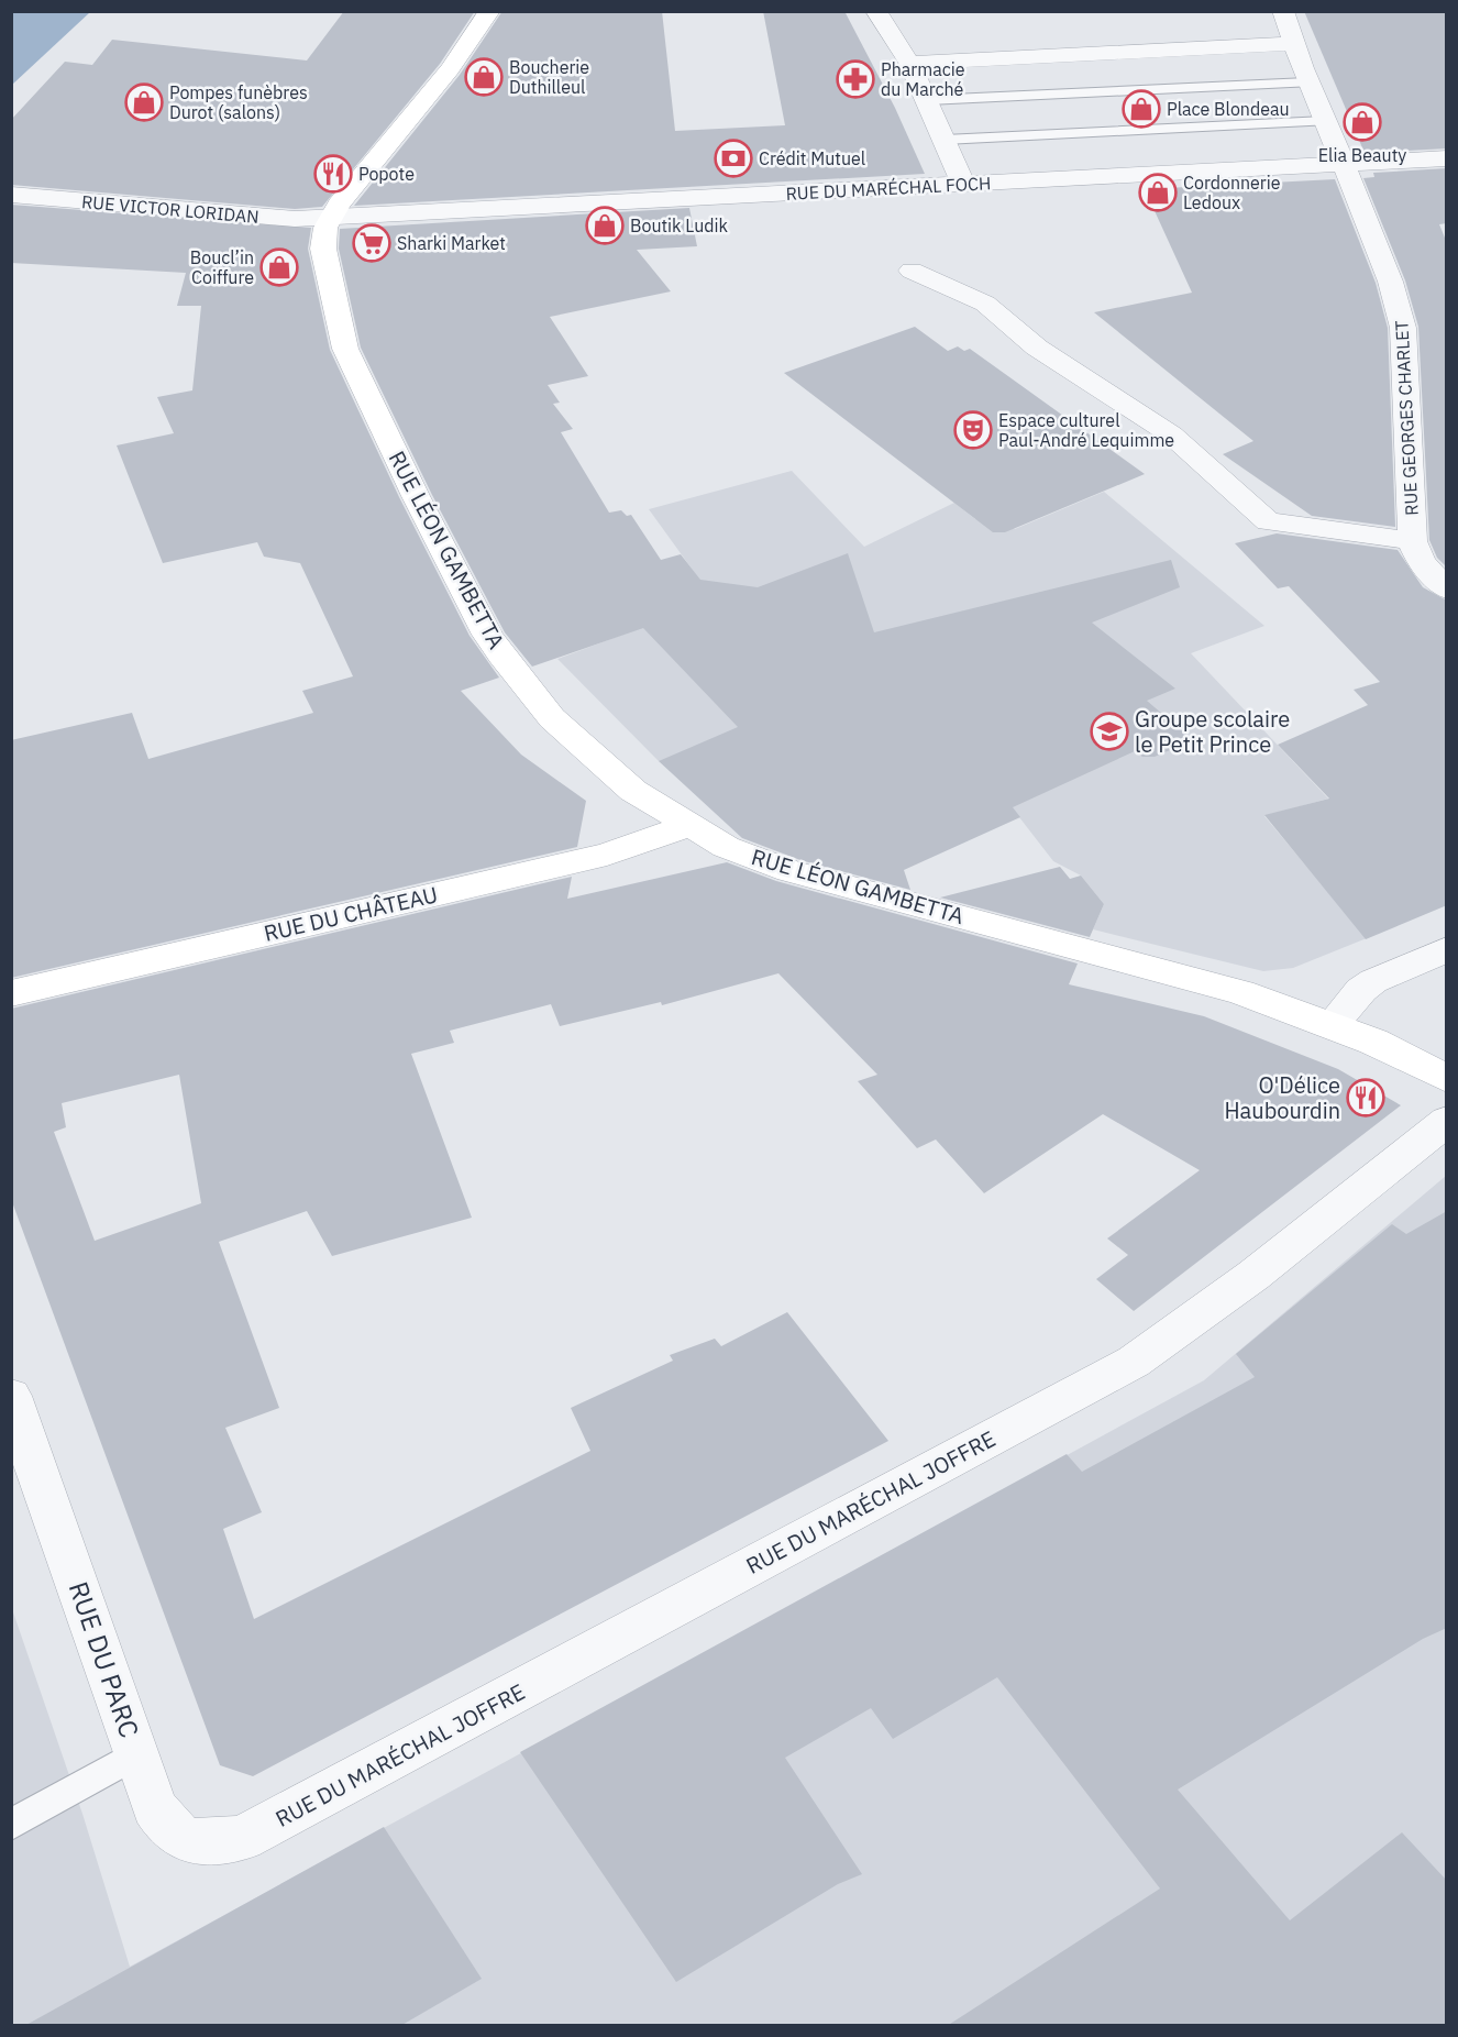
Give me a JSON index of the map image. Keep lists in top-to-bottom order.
{
  "streets": {
    "street": [
      "RUE DU MARÉCHAL FOCH",
      "RUE VICTOR LORIDAN",
      "RUE GEORGES CHARLET",
      "RUE LÉON GAMBETTA",
      "RUE DU CHÂTEAU",
      "RUE DU MARÉCHAL JOFFRE",
      "RUE DU PARC"
    ]
  },
  "crossings": [
    ["RUE DU MARÉCHAL FOCH", "RUE VICTOR LORIDAN"],
    ["RUE DU MARÉCHAL FOCH", "RUE GEORGES CHARLET"],
    ["RUE DU MARÉCHAL FOCH", "RUE LÉON GAMBETTA"],
    ["RUE VICTOR LORIDAN", "RUE LÉON GAMBETTA"],
    ["RUE LÉON GAMBETTA", "RUE DU CHÂTEAU"],
    ["RUE DU MARÉCHAL JOFFRE", "RUE DU PARC"]
  ],
  "places": {
    "shop": [
      "Boucherie Duthilleul",
      "Pompes funèbres Durot (salons)",
      "Place Blondeau",
      "Elia Beauty",
      "Cordonnerie Ledoux",
      "Boutik Ludik",
      "Boucl’in Coiffure"
    ],
    "pharmacy": ["Pharmacie du Marché"],
    "bank": ["Crédit Mutuel"],
    "restaurant": ["Popote", "O'Délice Haubourdin"],
    "supermarket": ["Sharki Market"],
    "theatre": ["Espace culturel Paul-André Lequimme"],
    "school or university": ["Groupe scolaire le Petit Prince"]
  }
}
